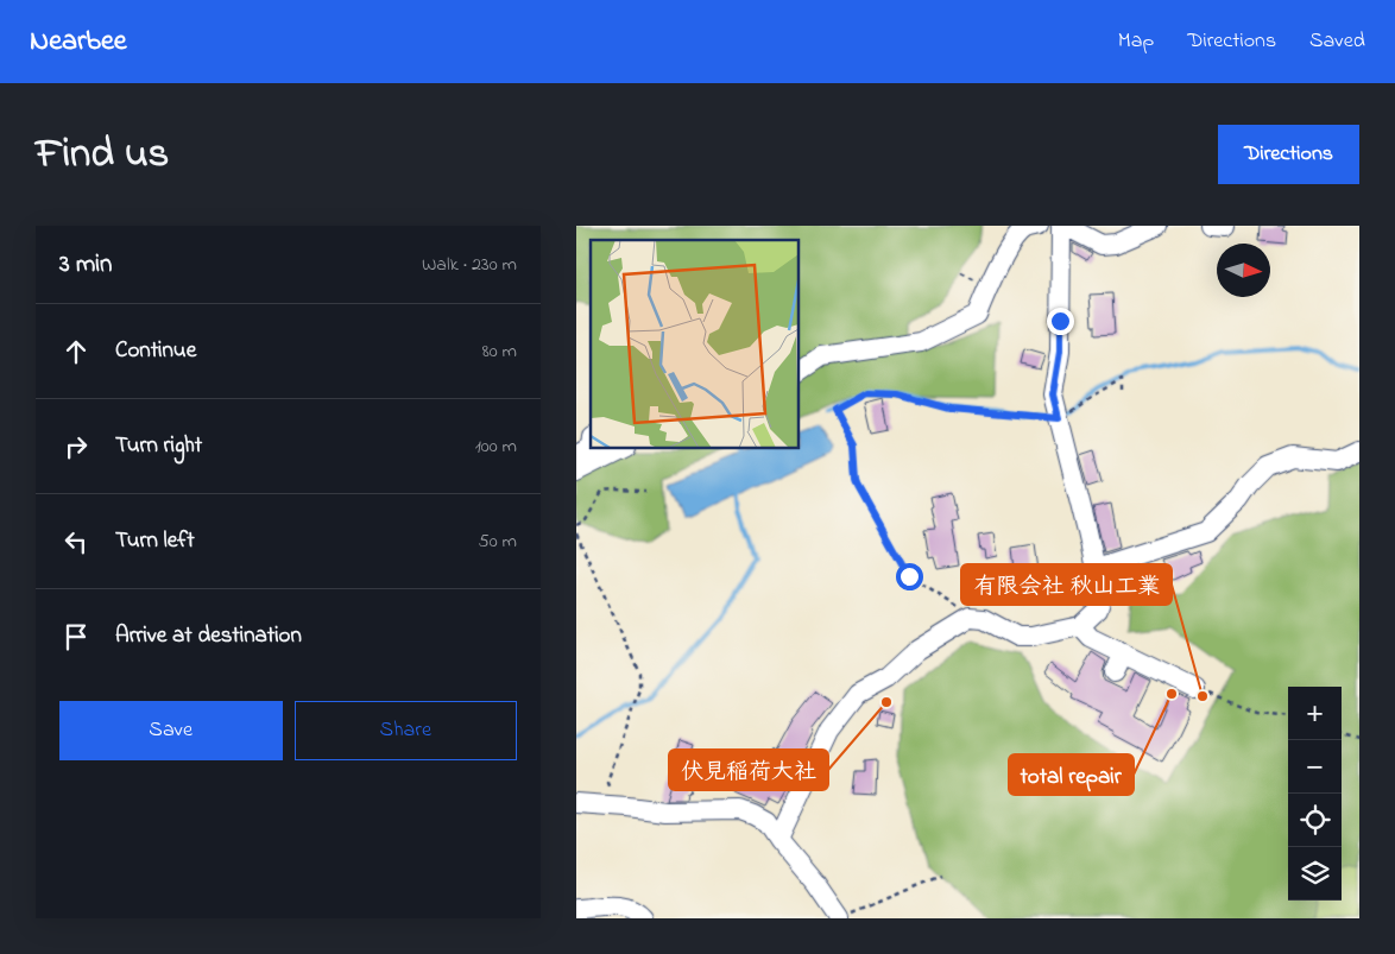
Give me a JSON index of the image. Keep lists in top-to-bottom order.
{
  "places": ["total repair", "有限会社 秋山工業", "伏見稲荷大社"],
  "north": "right",
  "page": {
    "header": "Nearbee",
    "nav": ["Map", "Directions", "Saved"],
    "title": "Find us",
    "buttons": [
      "Directions",
      ["Save", "Share"]
    ],
    "heading": ["3 min", "Walk · 230 m"],
    "list": [
      ["Continue", "80 m"],
      ["Turn right", "100 m"],
      ["Turn left", "50 m"],
      "Arrive at destination"
    ],
    "map_buttons": ["+", "−"]
  }
}
